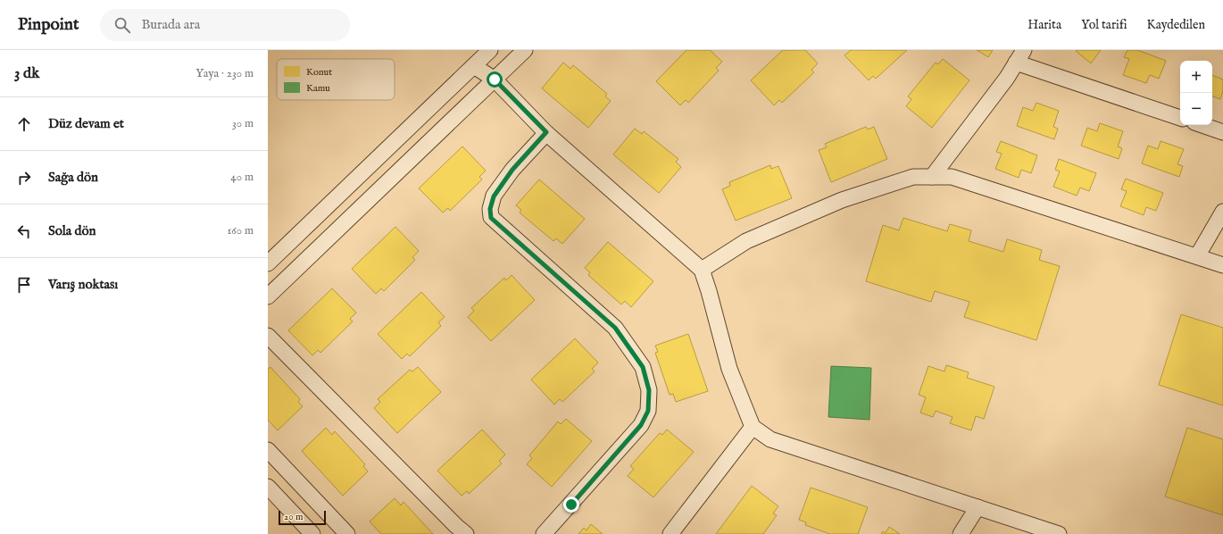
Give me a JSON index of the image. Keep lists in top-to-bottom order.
{
  "legend": ["Konut", "Kamu"],
  "scale_bar": "20 m",
  "page": {
    "header": "Pinpoint",
    "search": "Burada ara",
    "nav": ["Harita", "Yol tarifi", "Kaydedilen"],
    "heading": ["3 dk", "Yaya · 230 m"],
    "map_buttons": ["+", "−"],
    "list": [
      ["Düz devam et", "30 m"],
      ["Sağa dön", "40 m"],
      ["Sola dön", "160 m"],
      "Varış noktası"
    ],
    "scale": "20 m"
  }
}
